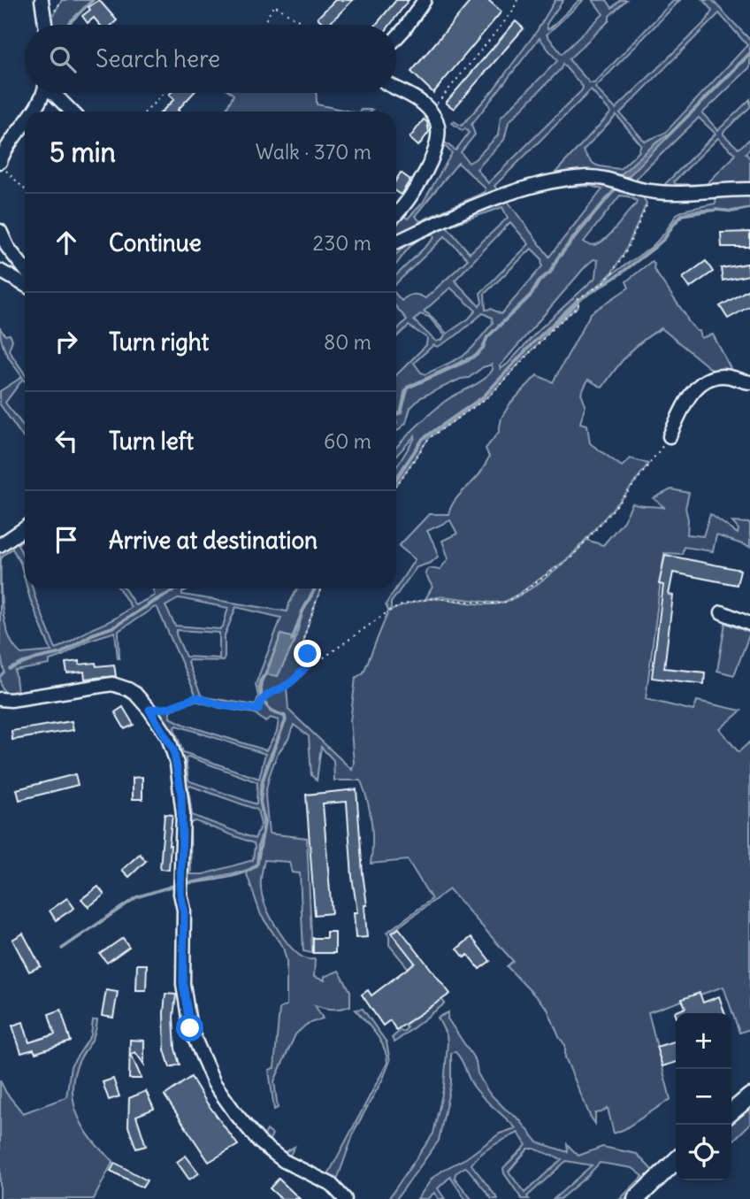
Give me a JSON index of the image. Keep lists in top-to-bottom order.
{
  "page": {
    "search": "Search here",
    "heading": ["5 min", "Walk · 370 m"],
    "list": [
      ["Continue", "230 m"],
      ["Turn right", "80 m"],
      ["Turn left", "60 m"],
      "Arrive at destination"
    ],
    "map_buttons": ["+", "−"]
  }
}
